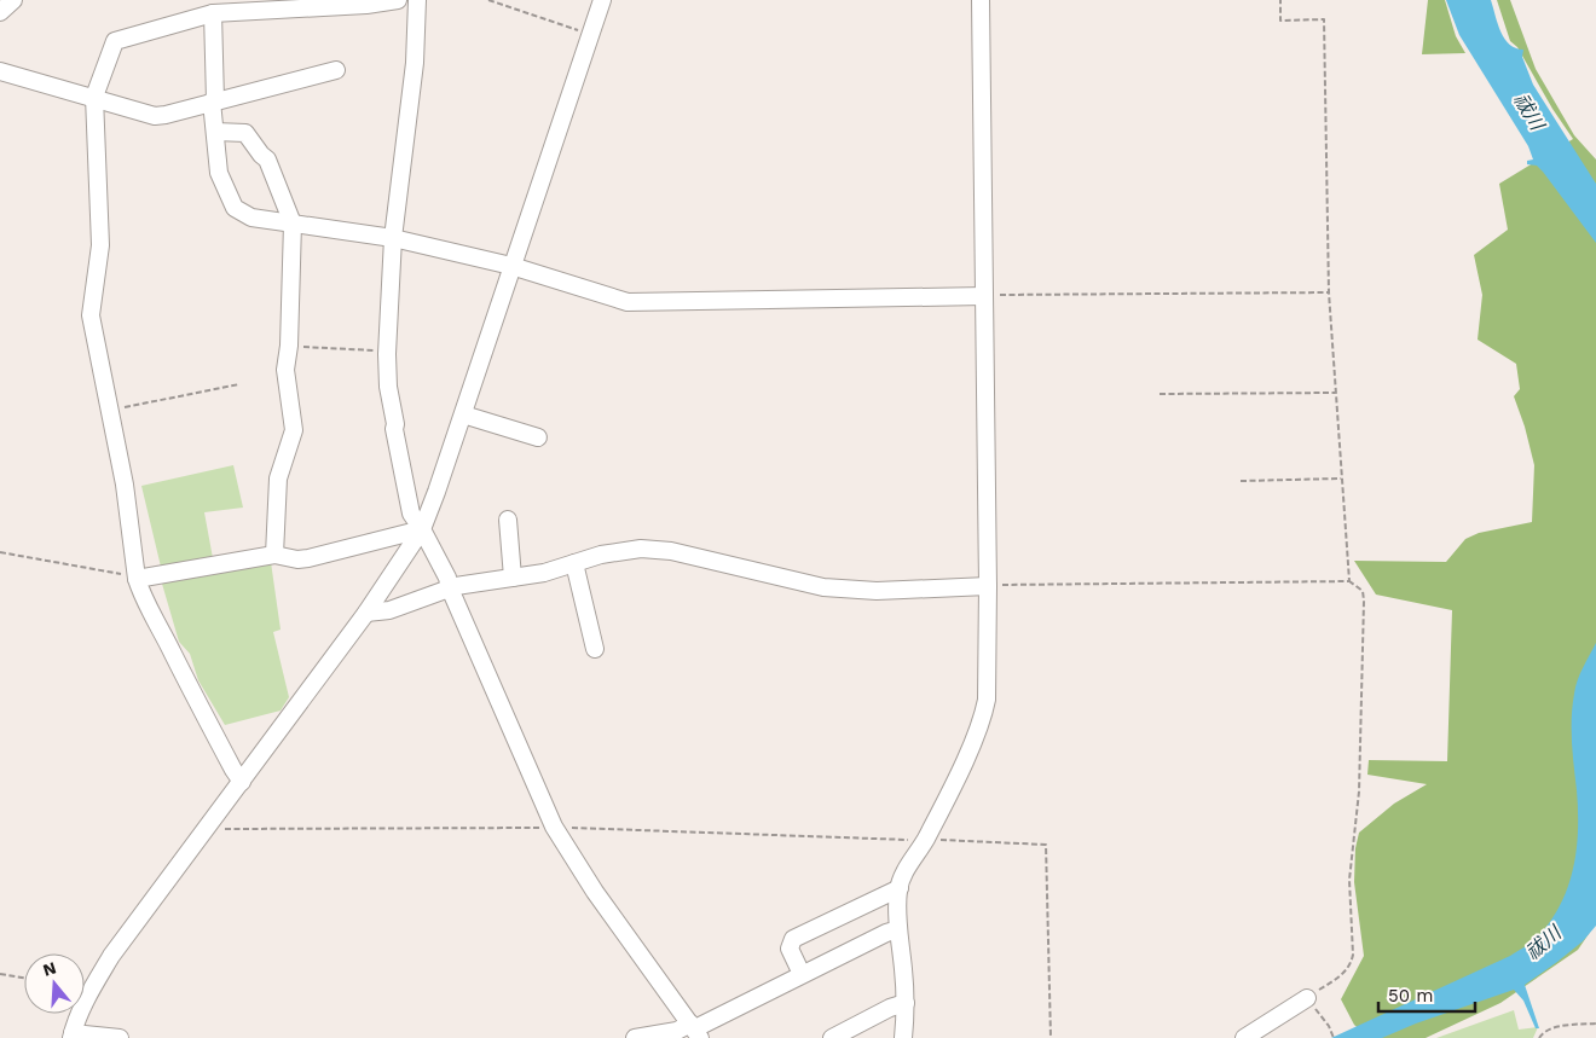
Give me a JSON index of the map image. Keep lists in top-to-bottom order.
{
  "water": ["祓川"],
  "scale_bar": "50 m",
  "north": "top"
}
